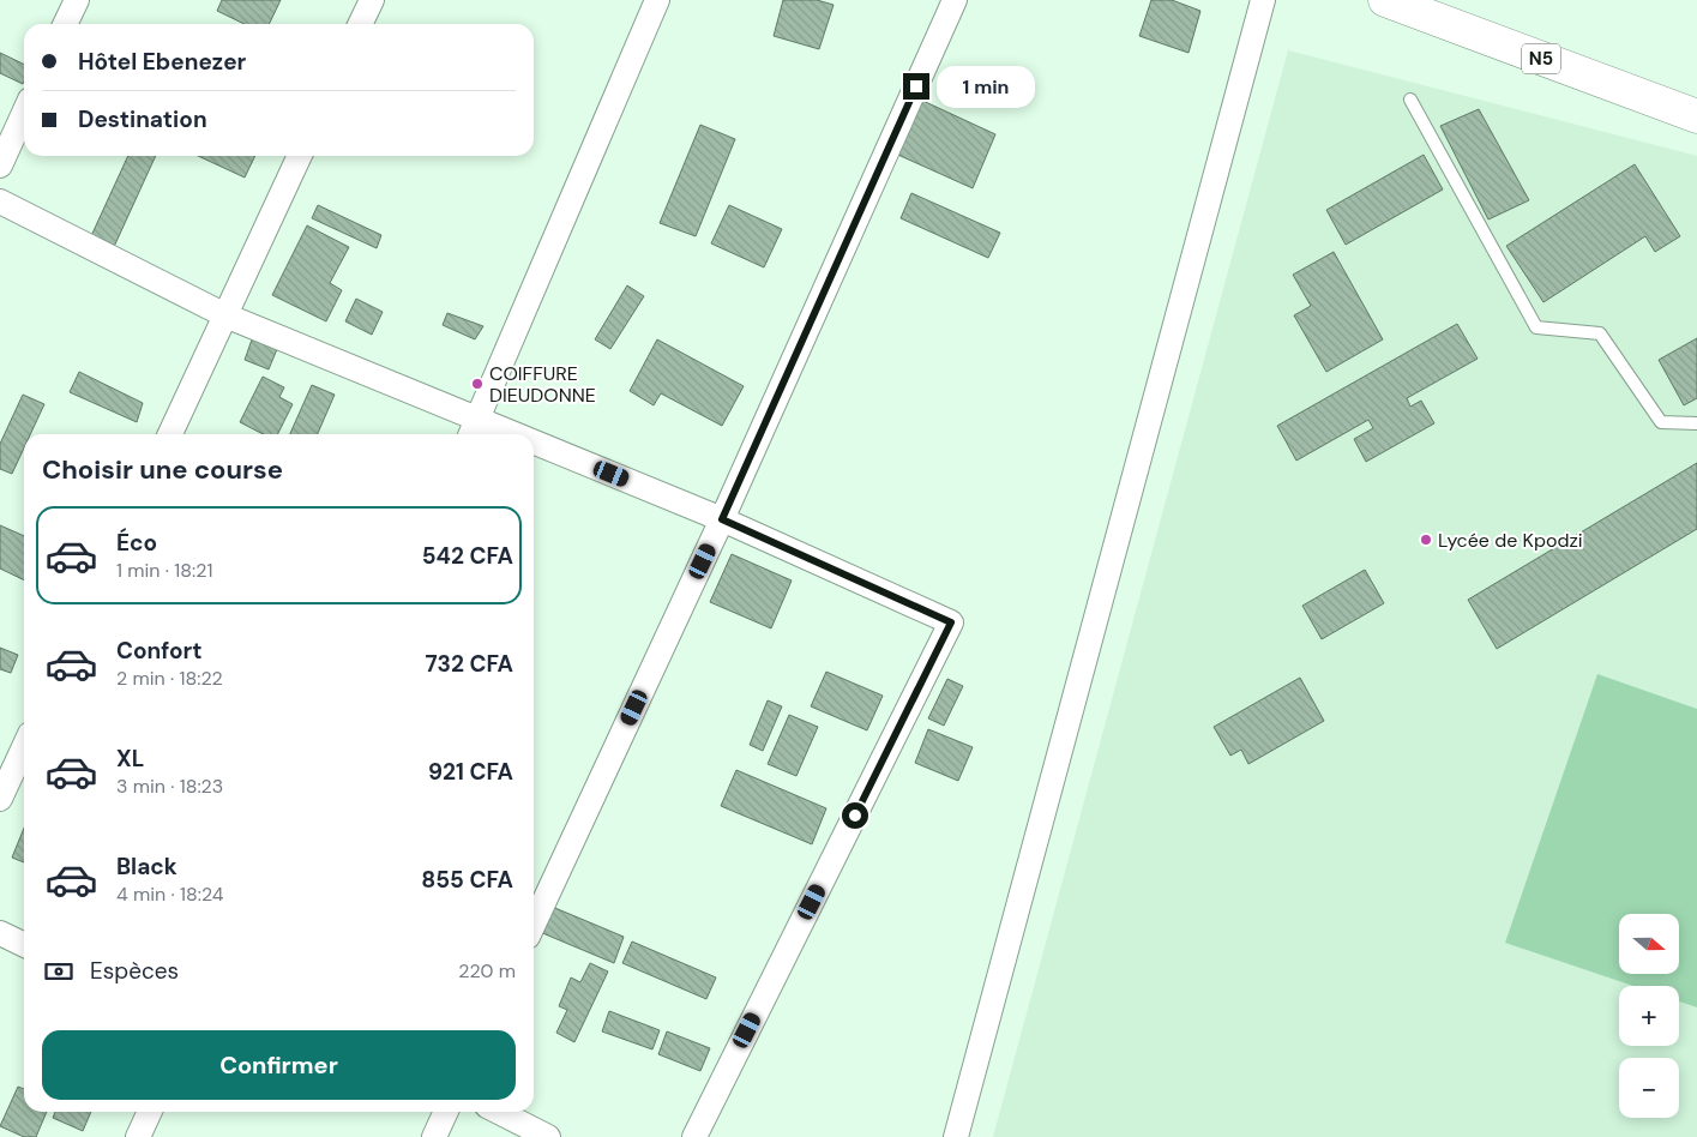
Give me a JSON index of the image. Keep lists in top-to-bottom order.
{
  "streets": {
    "main road": ["N5"]
  },
  "places": ["COIFFURE DIEUDONNE", "Lycée de Kpodzi"],
  "north": "right",
  "page": {
    "banner": ["Hôtel Ebenezer", "Destination"],
    "bubble": "1 min",
    "heading": "Choisir une course",
    "list": [
      {
        "name": "Éco",
        "note": "1 min · 18:21",
        "value": "542 CFA"
      },
      {
        "name": "Confort",
        "note": "2 min · 18:22",
        "value": "732 CFA"
      },
      {
        "name": "XL",
        "note": "3 min · 18:23",
        "value": "921 CFA"
      },
      {
        "name": "Black",
        "note": "4 min · 18:24",
        "value": "855 CFA"
      }
    ],
    "map_buttons": ["+", "−"],
    "pay": ["Espèces", "220 m"],
    "buttons": "Confirmer"
  }
}
